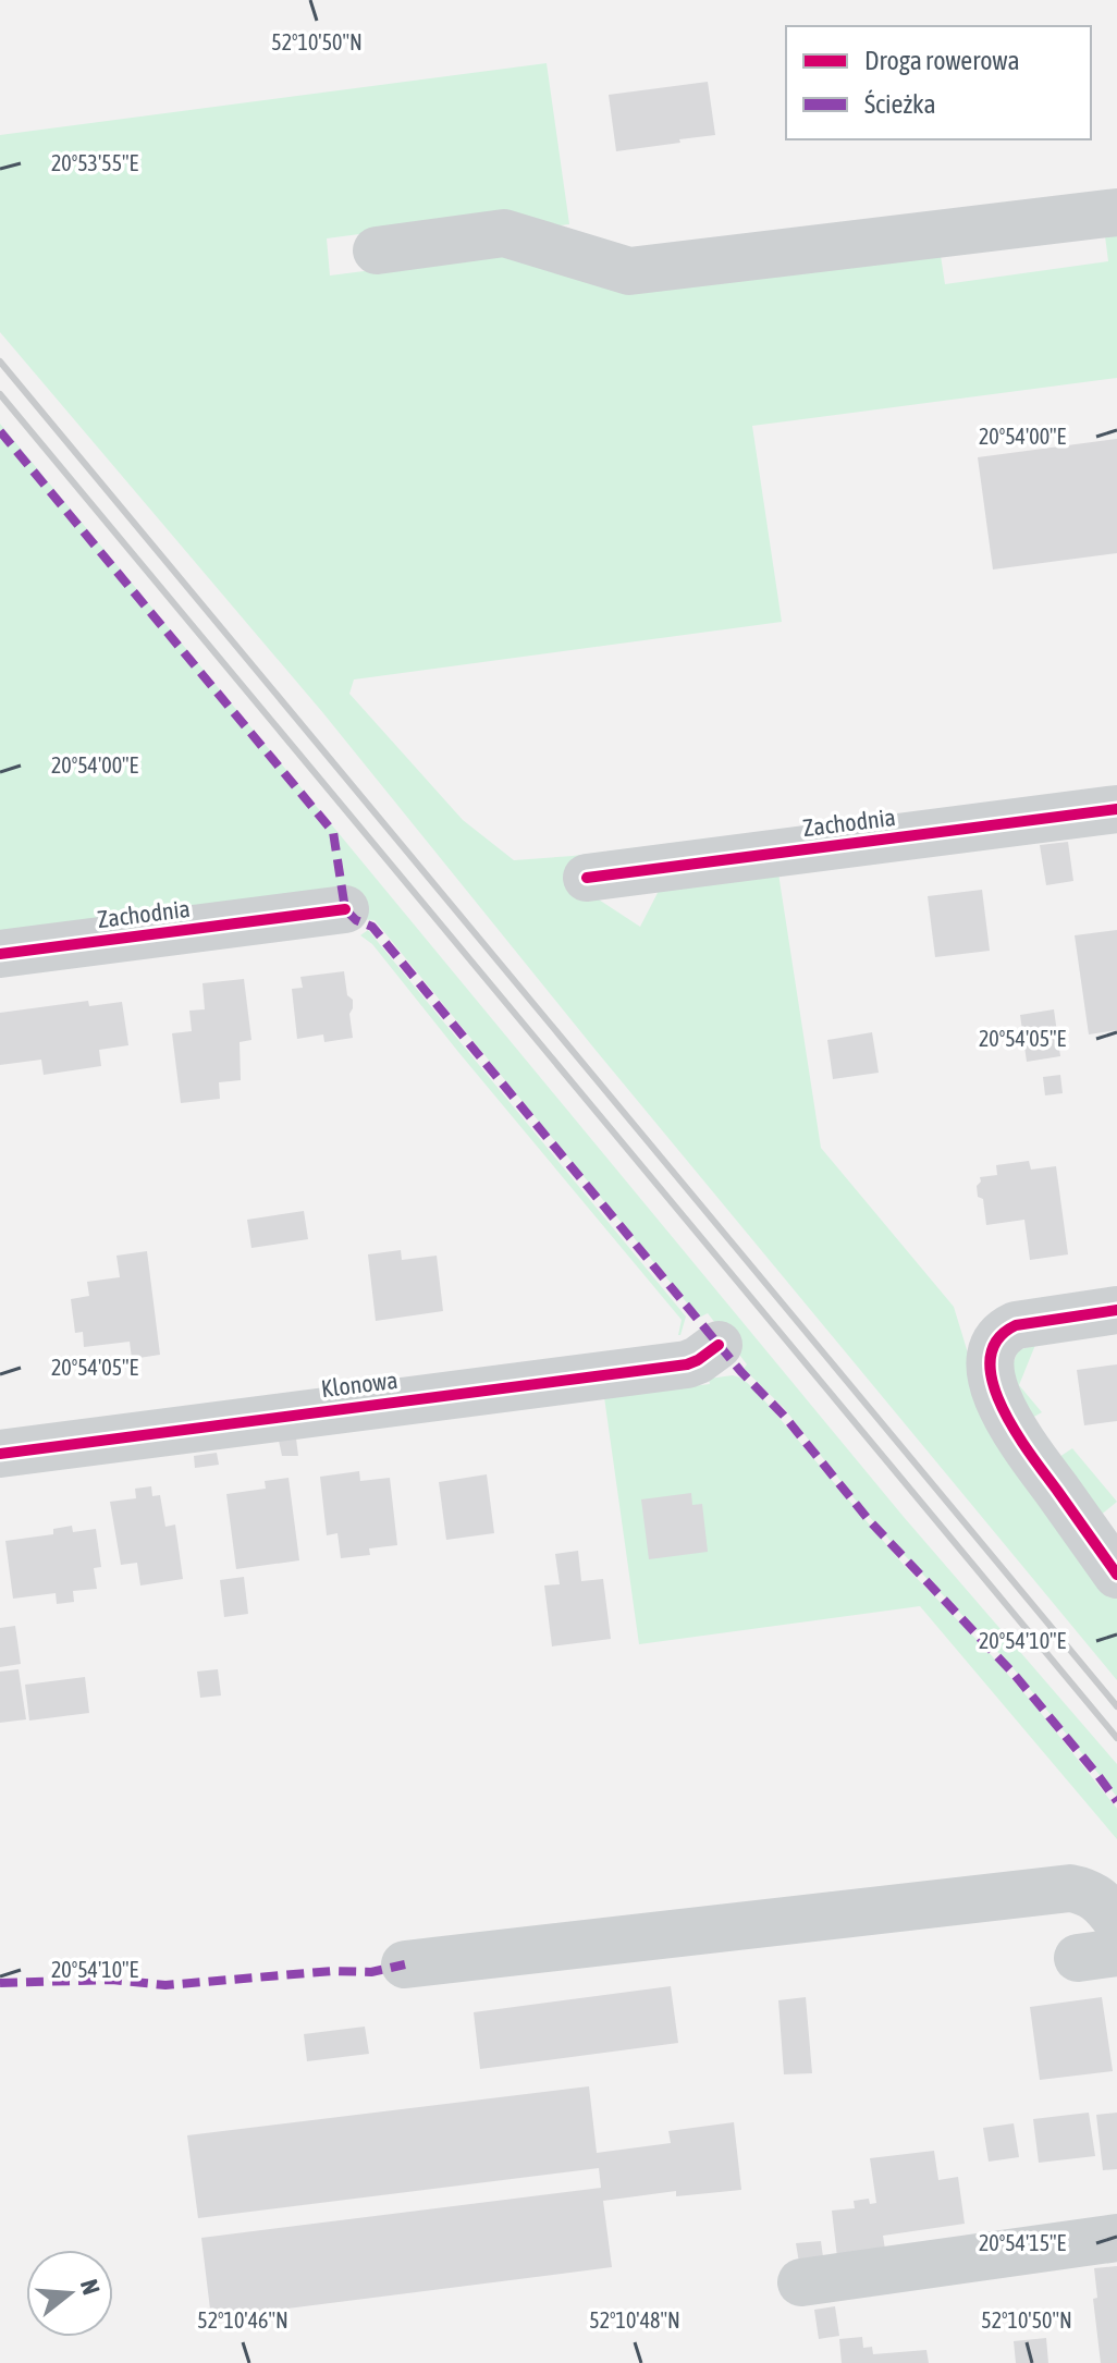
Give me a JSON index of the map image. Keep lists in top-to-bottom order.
{
  "streets": {
    "street": ["Zachodnia", "Klonowa"]
  },
  "legend": ["Droga rowerowa", "Ścieżka"],
  "north": "right",
  "coordinates": [
    "52°10'50\"N",
    "20°53'55\"E",
    "20°54'00\"E",
    "20°54'05\"E",
    "20°54'10\"E",
    "20°54'15\"E",
    "52°10'46\"N",
    "52°10'48\"N"
  ]
}
